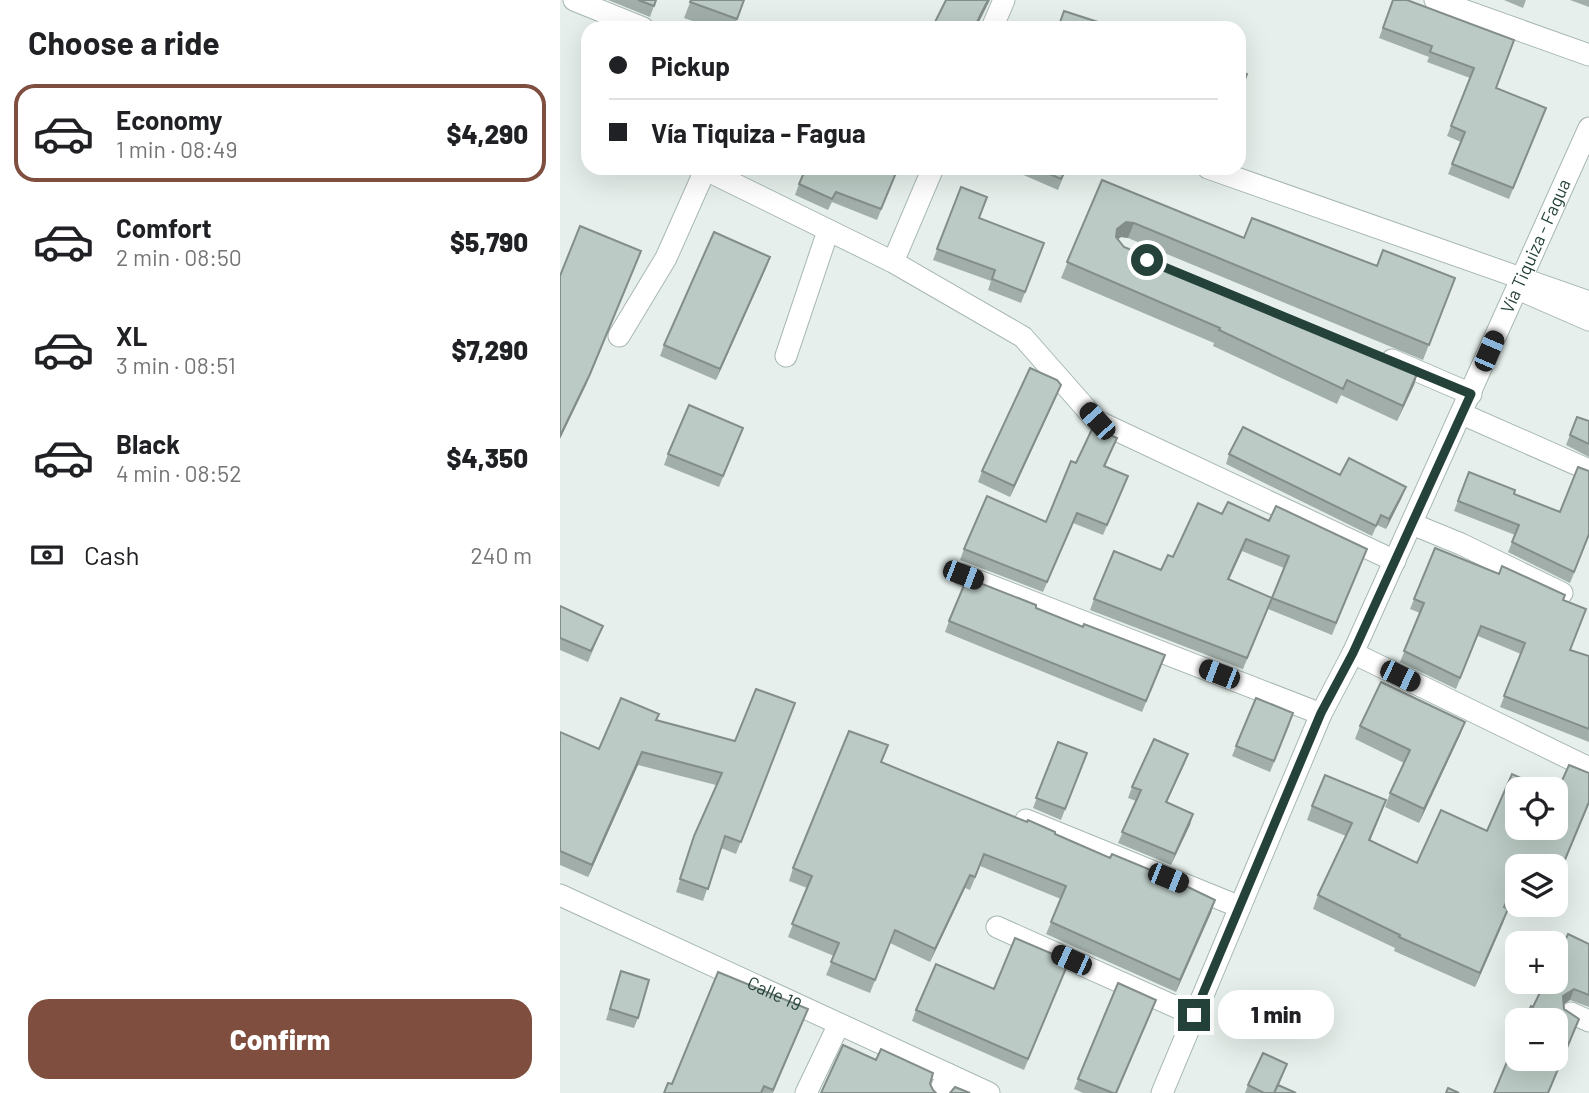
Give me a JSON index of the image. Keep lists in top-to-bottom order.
{
  "streets": {
    "street": ["Vía Tiquiza - Fagua", "Calle 19"]
  },
  "page": {
    "heading": "Choose a ride",
    "banner": ["Pickup", "Vía Tiquiza - Fagua"],
    "list": [
      {
        "name": "Economy",
        "note": "1 min · 08:49",
        "value": "$4,290"
      },
      {
        "name": "Comfort",
        "note": "2 min · 08:50",
        "value": "$5,790"
      },
      {
        "name": "XL",
        "note": "3 min · 08:51",
        "value": "$7,290"
      },
      {
        "name": "Black",
        "note": "4 min · 08:52",
        "value": "$4,350"
      }
    ],
    "pay": ["Cash", "240 m"],
    "map_buttons": ["+", "−"],
    "buttons": "Confirm",
    "bubble": "1 min"
  }
}
